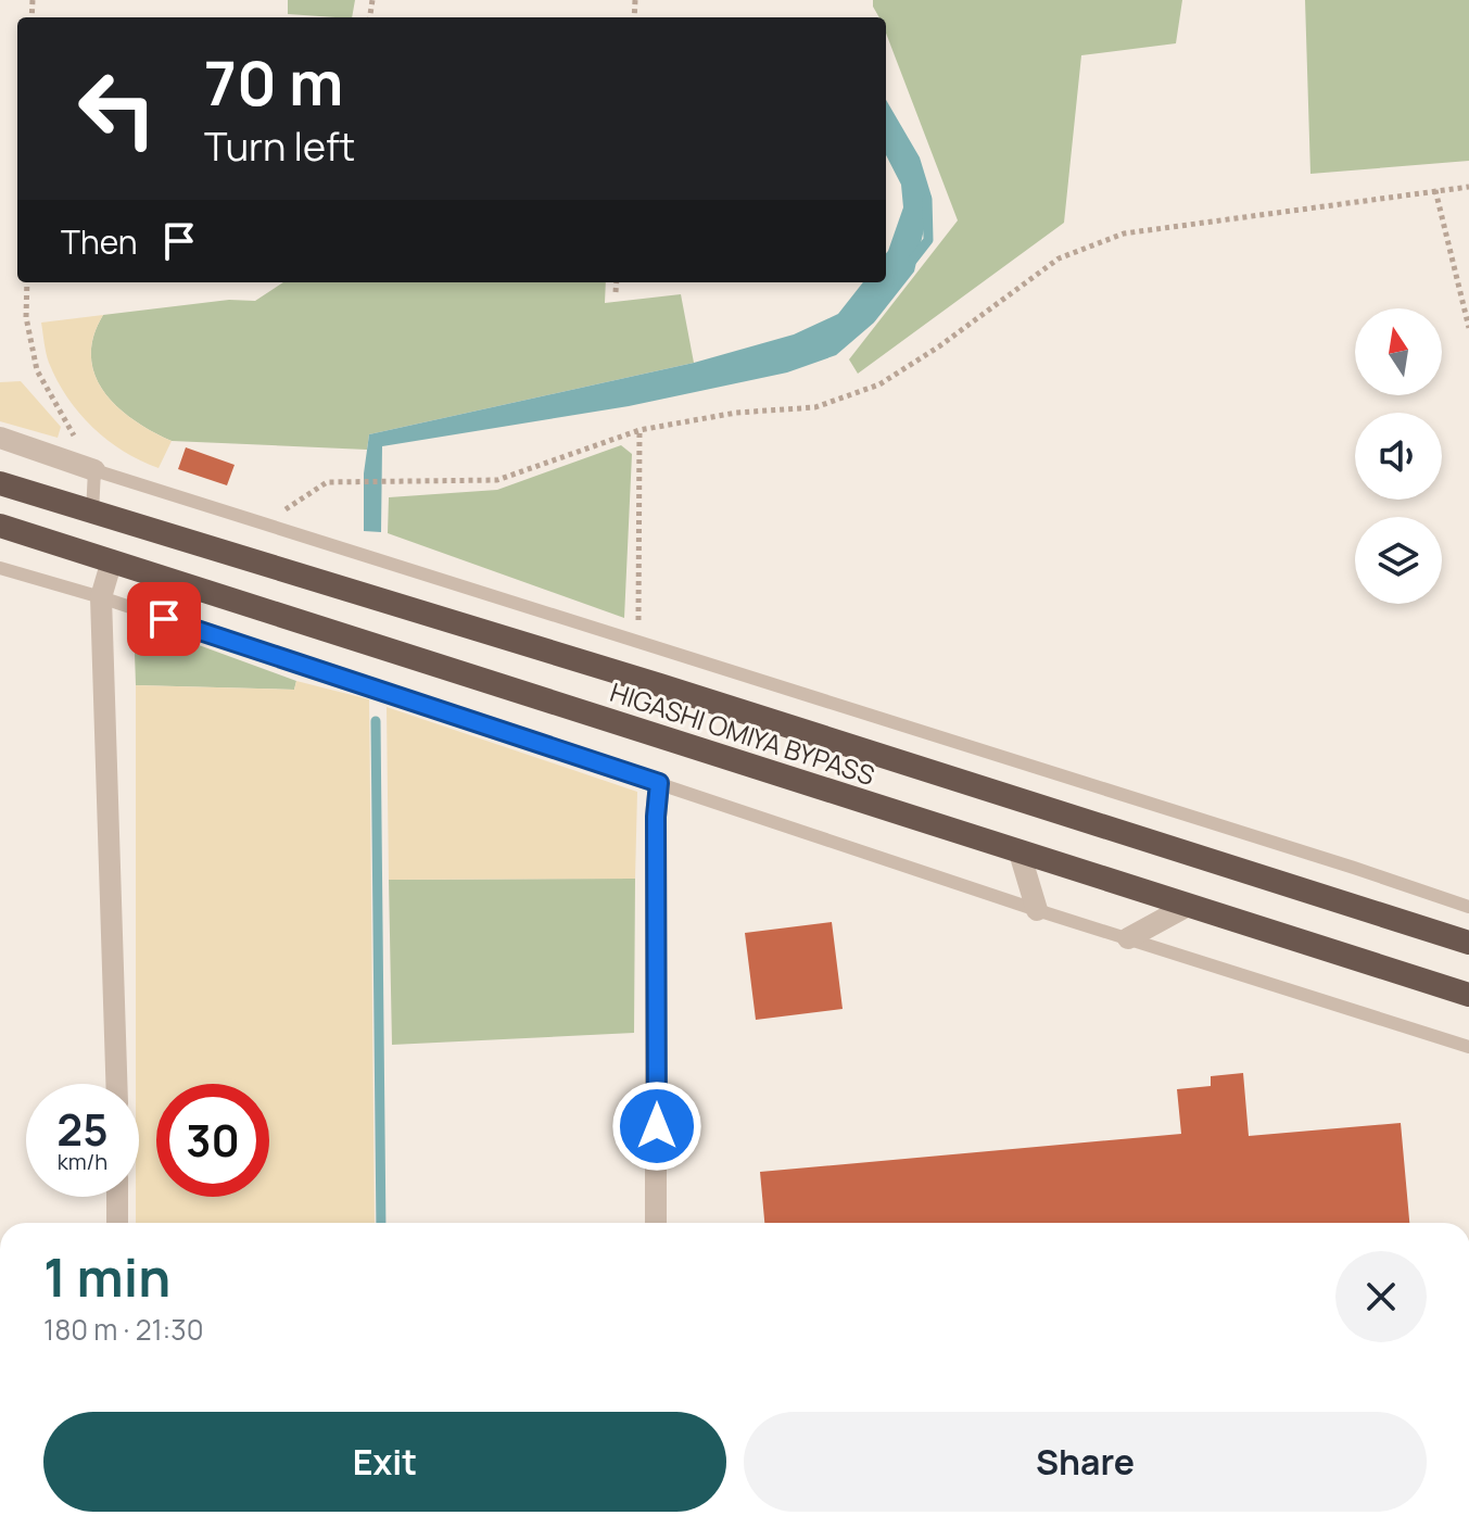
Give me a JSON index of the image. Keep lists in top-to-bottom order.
{
  "streets": {
    "highway": ["HIGASHI OMIYA BYPASS"]
  },
  "north": "top",
  "page": {
    "turn": ["70 m", "Turn left"],
    "then": "Then",
    "speed": "25 km/h",
    "limit": "30",
    "heading": ["1 min", "180 m · 21:30"],
    "buttons": ["Exit", "Share"]
  }
}
